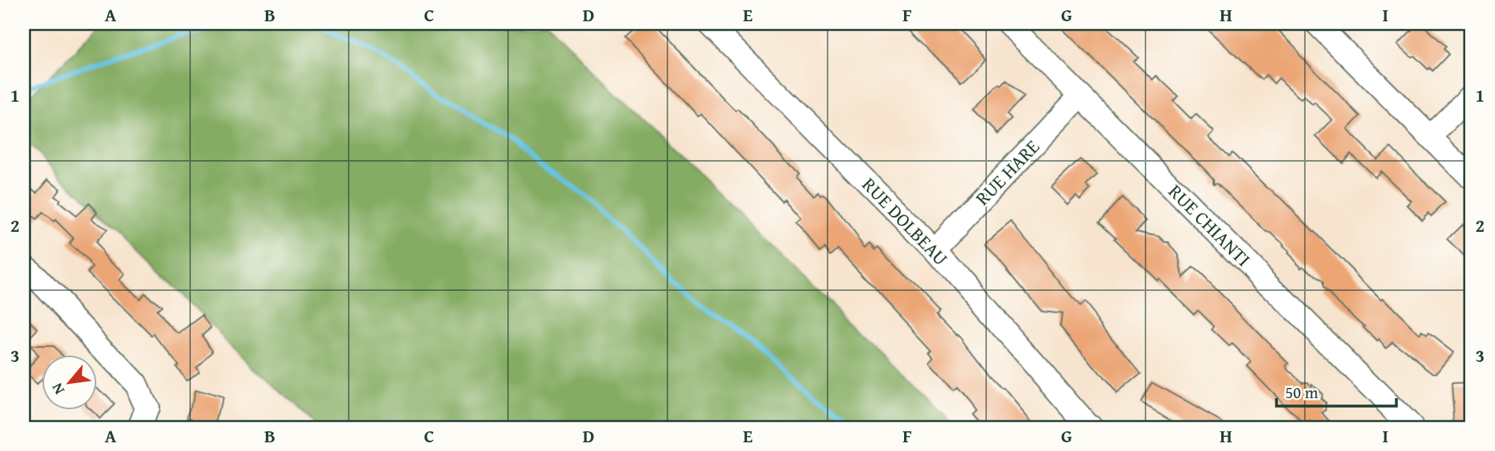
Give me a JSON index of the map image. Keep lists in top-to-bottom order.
{
  "streets": {
    "street": ["RUE HARE", "RUE DOLBEAU", "RUE CHIANTI"]
  },
  "crossings": [
    ["RUE HARE", "RUE DOLBEAU"],
    ["RUE HARE", "RUE CHIANTI"]
  ],
  "scale_bar": "50 m",
  "north": "bottom left",
  "grid": {
    "columns": [
      "A",
      "B",
      "C",
      "D",
      "E",
      "F",
      "G",
      "H",
      "I"
    ],
    "rows": ["1", "2", "3"]
  }
}
